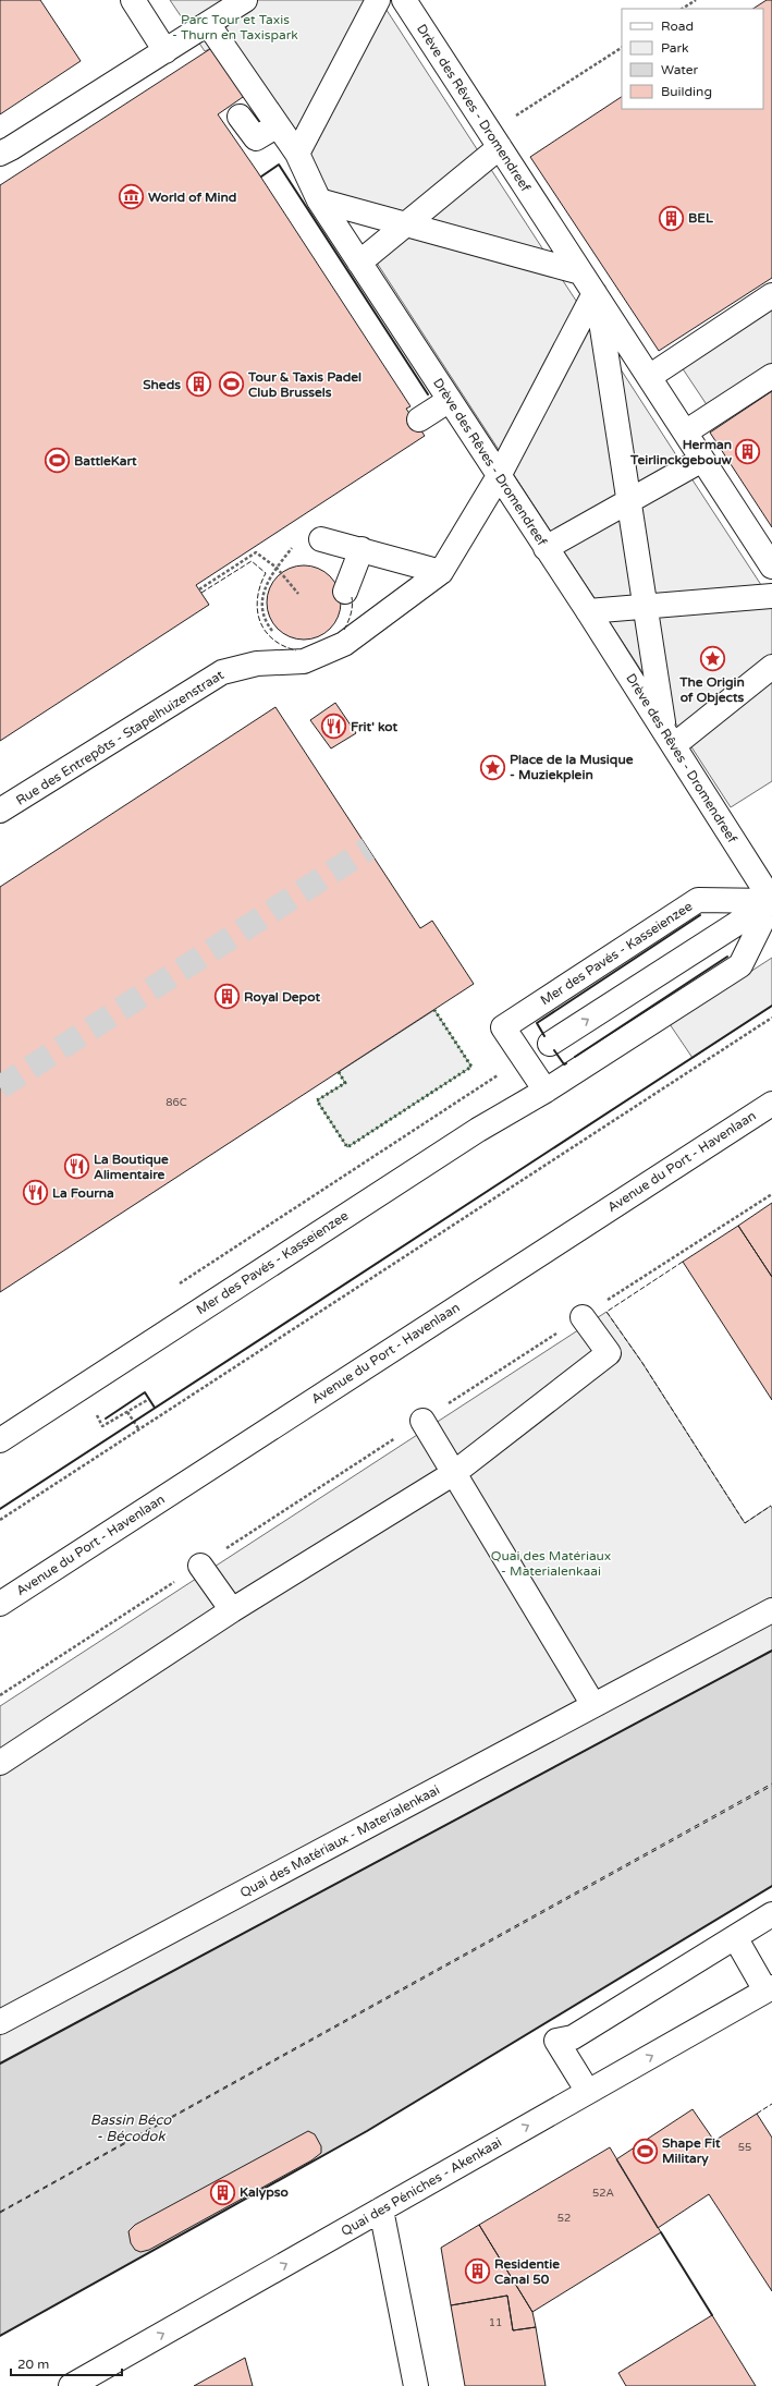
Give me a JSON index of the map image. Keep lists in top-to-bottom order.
{
  "streets": {
    "street": [
      "Drève des Rêves - Dromendreef",
      "Rue des Entrepôts - Stapelhuizenstraat",
      "Mer des Pavés - Kasseienzee",
      "Avenue du Port - Havenlaan",
      "Quai des Matériaux - Materialenkaai",
      "Quai des Péniches - Akenkaai"
    ]
  },
  "crossings": [
    ["Drève des Rêves - Dromendreef", "Rue des Entrepôts - Stapelhuizenstraat"],
    ["Drève des Rêves - Dromendreef", "Mer des Pavés - Kasseienzee"]
  ],
  "one_way": ["Quai des Péniches - Akenkaai"],
  "water": ["Bassin Béco - Bécodok"],
  "parks": ["Parc Tour et Taxis - Thurn en Taxispark", "Quai des Matériaux - Materialenkaai"],
  "places": {
    "museum": ["World of Mind"],
    "building": [
      "BEL",
      "Sheds",
      "Herman Teirlinckgebouw",
      "Royal Depot",
      "Kalypso",
      "Residentie Canal 50"
    ],
    "sports": ["Tour & Taxis Padel Club Brussels", "BattleKart", "Shape Fit Military"],
    "place": ["The Origin of Objects", "Place de la Musique - Muziekplein"],
    "restaurant": ["Frit' kot", "La Boutique Alimentaire", "La Fourna"]
  },
  "house_numbers": [
    "86C",
    "55",
    "52A",
    "52",
    "11"
  ],
  "legend": [
    "Road",
    "Park",
    "Water",
    "Building"
  ],
  "scale_bar": "20 m"
}
